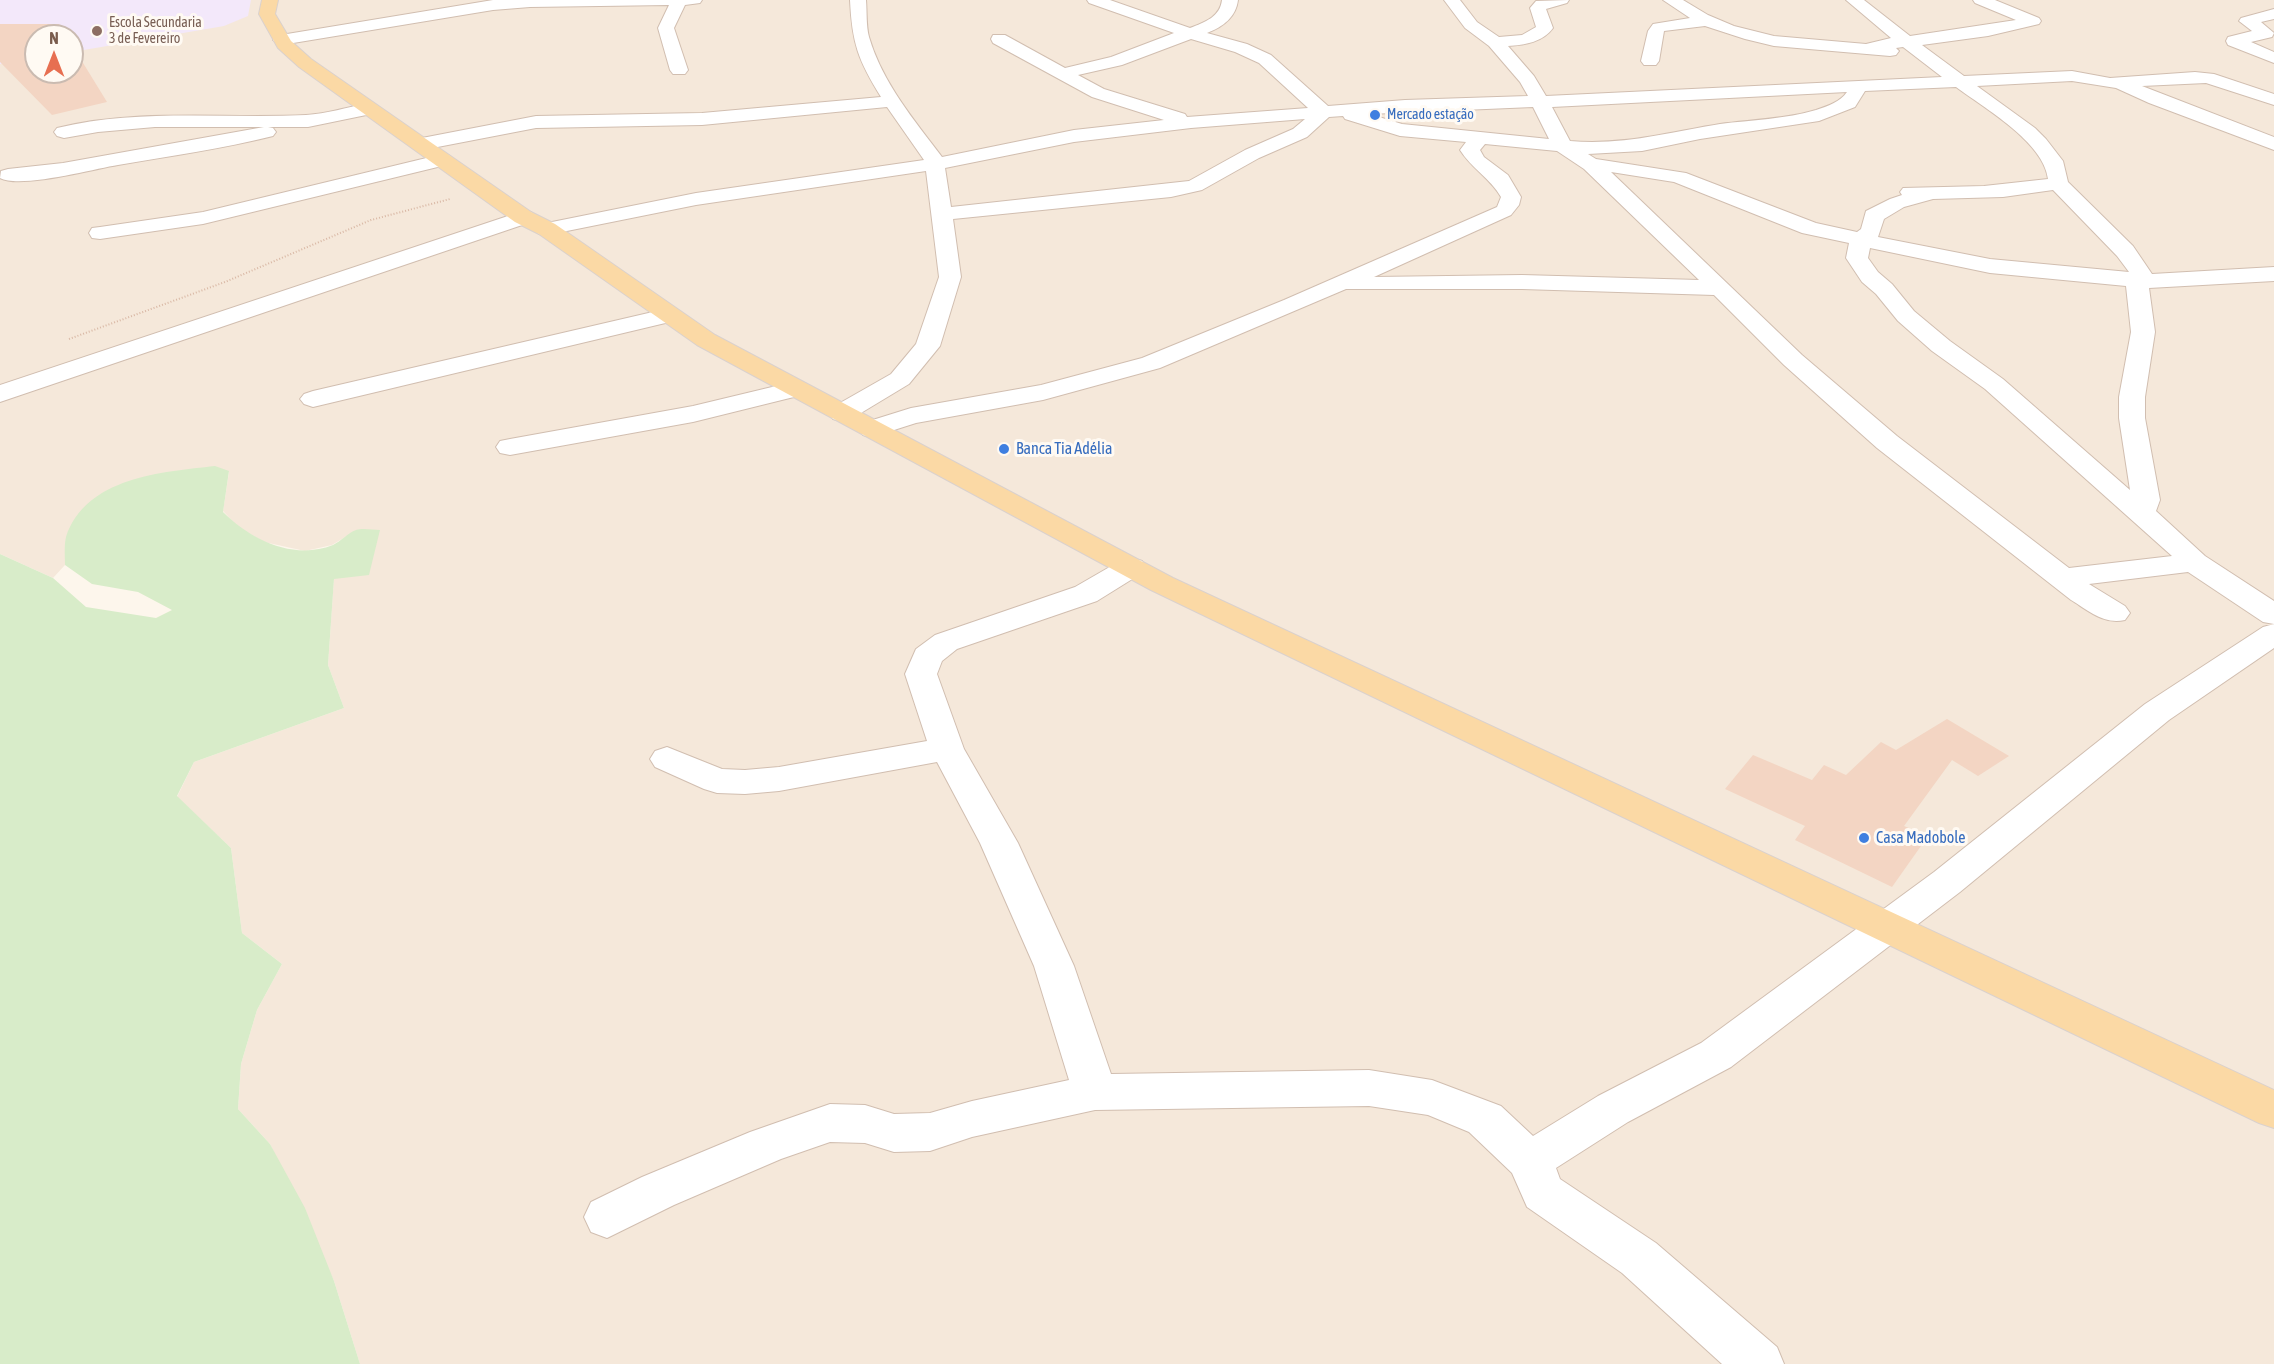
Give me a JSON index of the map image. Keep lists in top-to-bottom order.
{
  "places": [
    "Escola Secundaria 3 de Fevereiro",
    "Mercado estação",
    "Banca Tia Adélia",
    "Casa Madobole"
  ],
  "north": "top"
}
